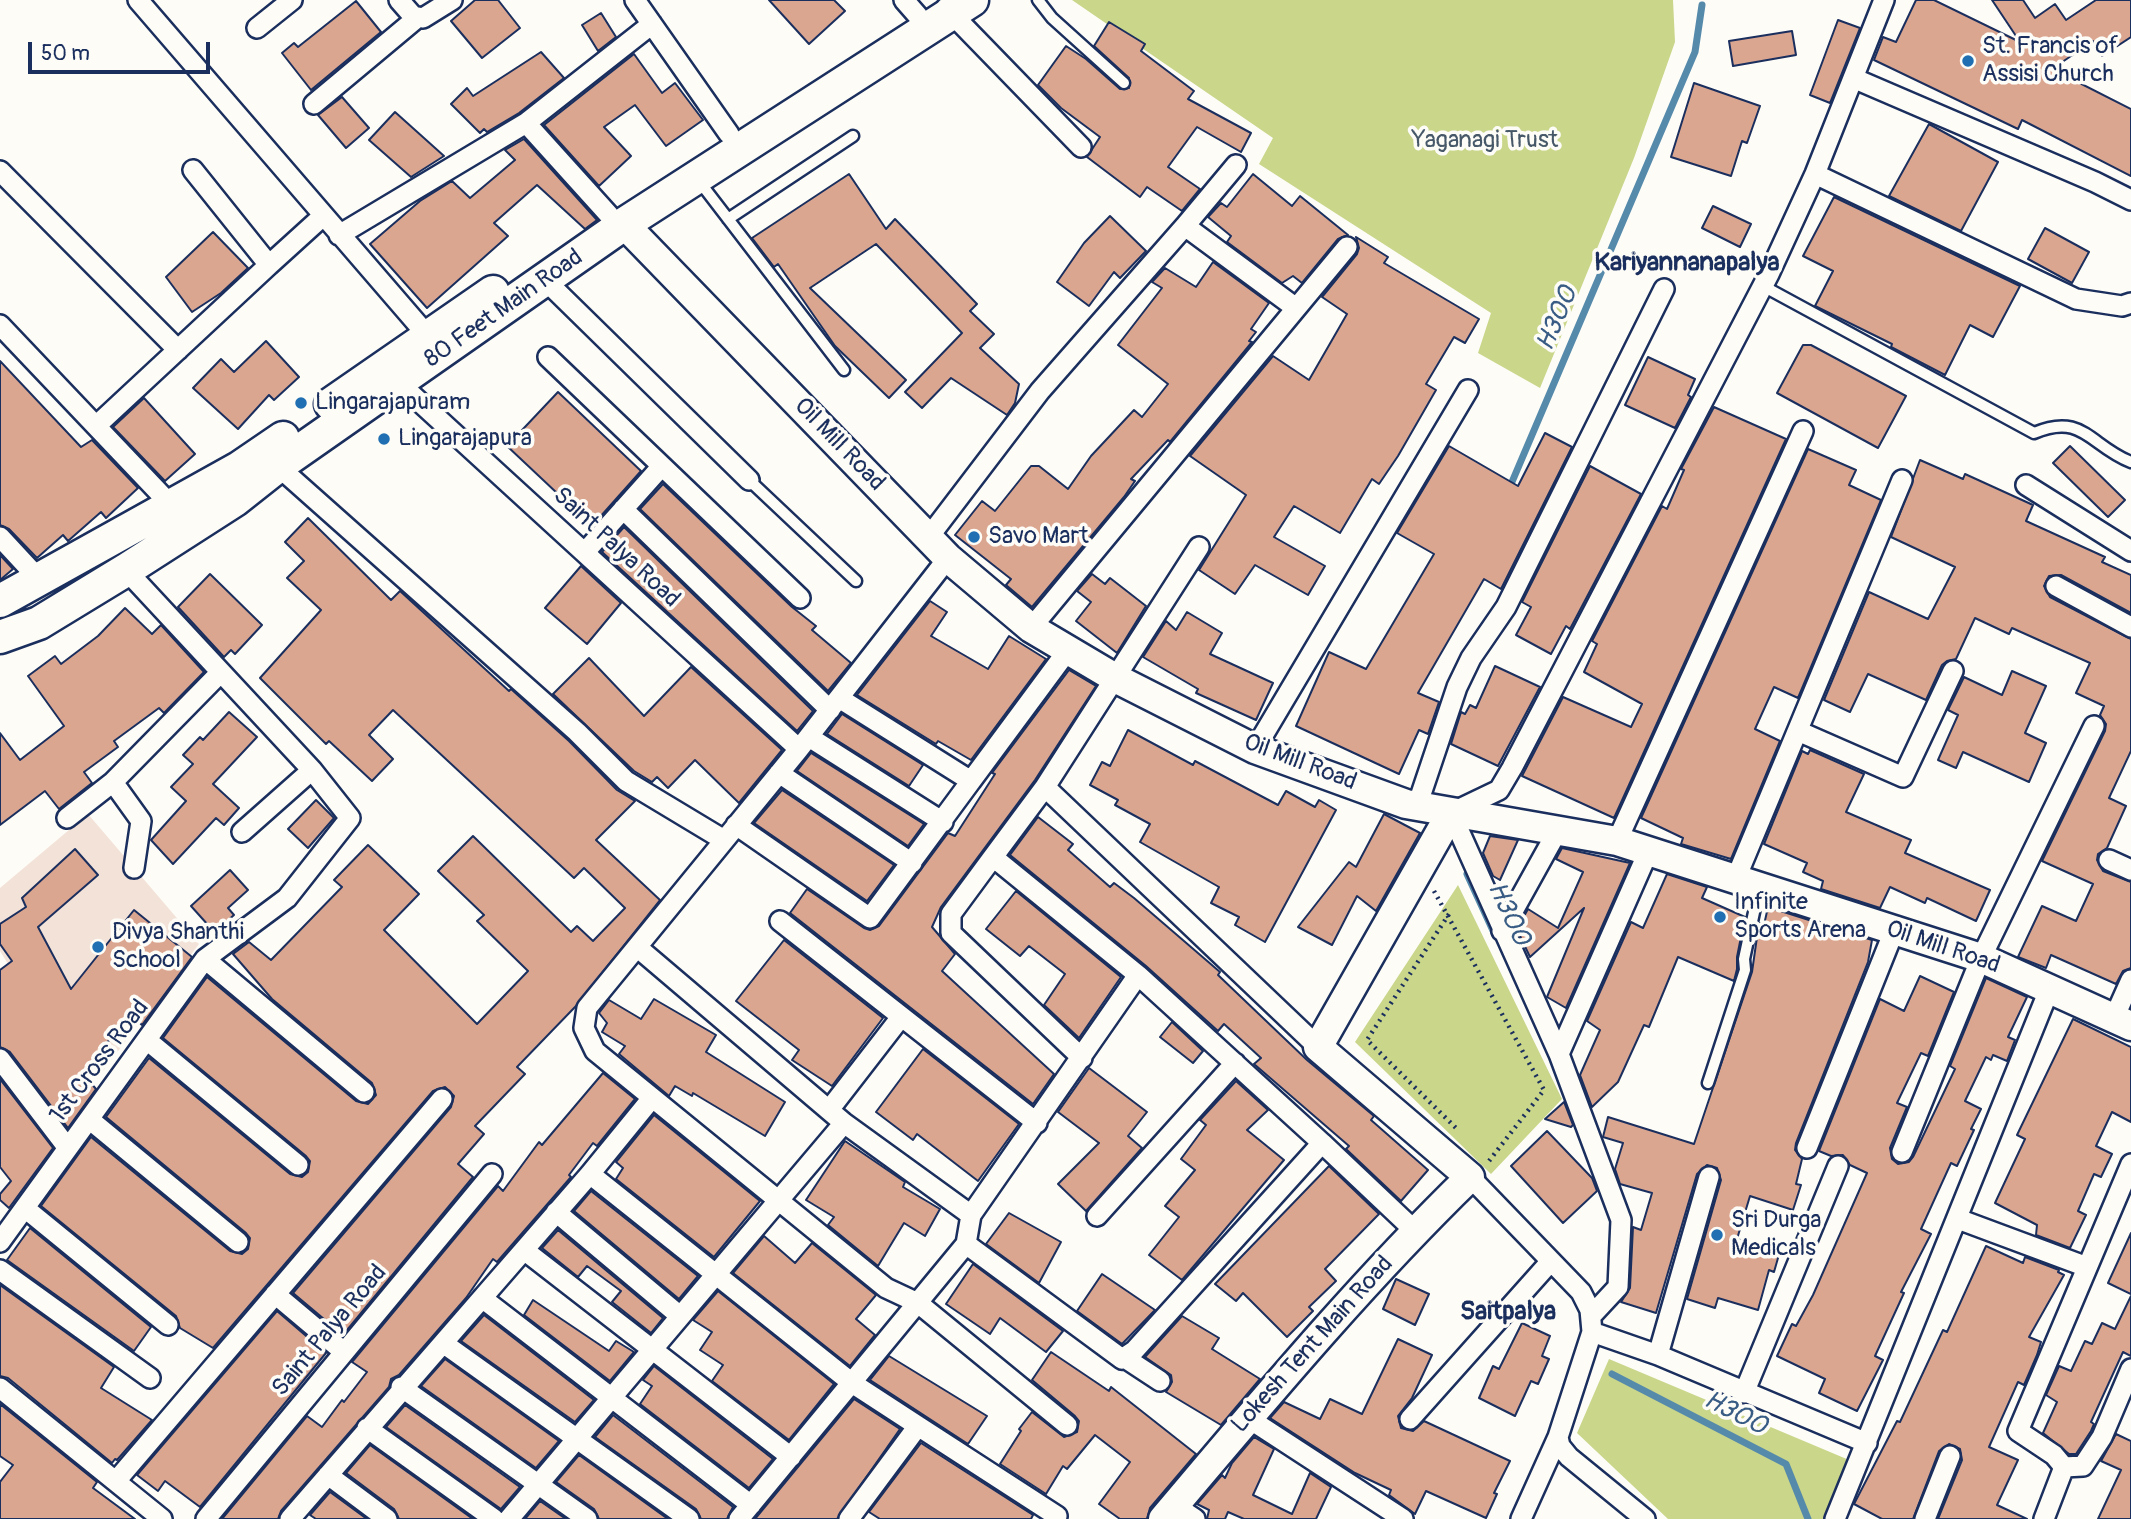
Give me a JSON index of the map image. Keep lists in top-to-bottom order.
{
  "streets": {
    "main road": ["80 Feet Main Road"],
    "street": [
      "Oil Mill Road",
      "Saint Palya Road",
      "1st Cross Road",
      "Lokesh Tent Main Road"
    ]
  },
  "crossings": [
    ["80 Feet Main Road", "Oil Mill Road"],
    ["80 Feet Main Road", "Saint Palya Road"]
  ],
  "districts": ["Kariyannanapalya", "Saitpalya"],
  "water": ["H300"],
  "parks": ["Yaganagi Trust"],
  "places": [
    "St. Francis of Assisi Church",
    "Lingarajapuram",
    "Lingarajapura",
    "Savo Mart",
    "Infinite Sports Arena",
    "Divya Shanthi School",
    "Sri Durga Medicals"
  ],
  "scale_bar": "50 m"
}
